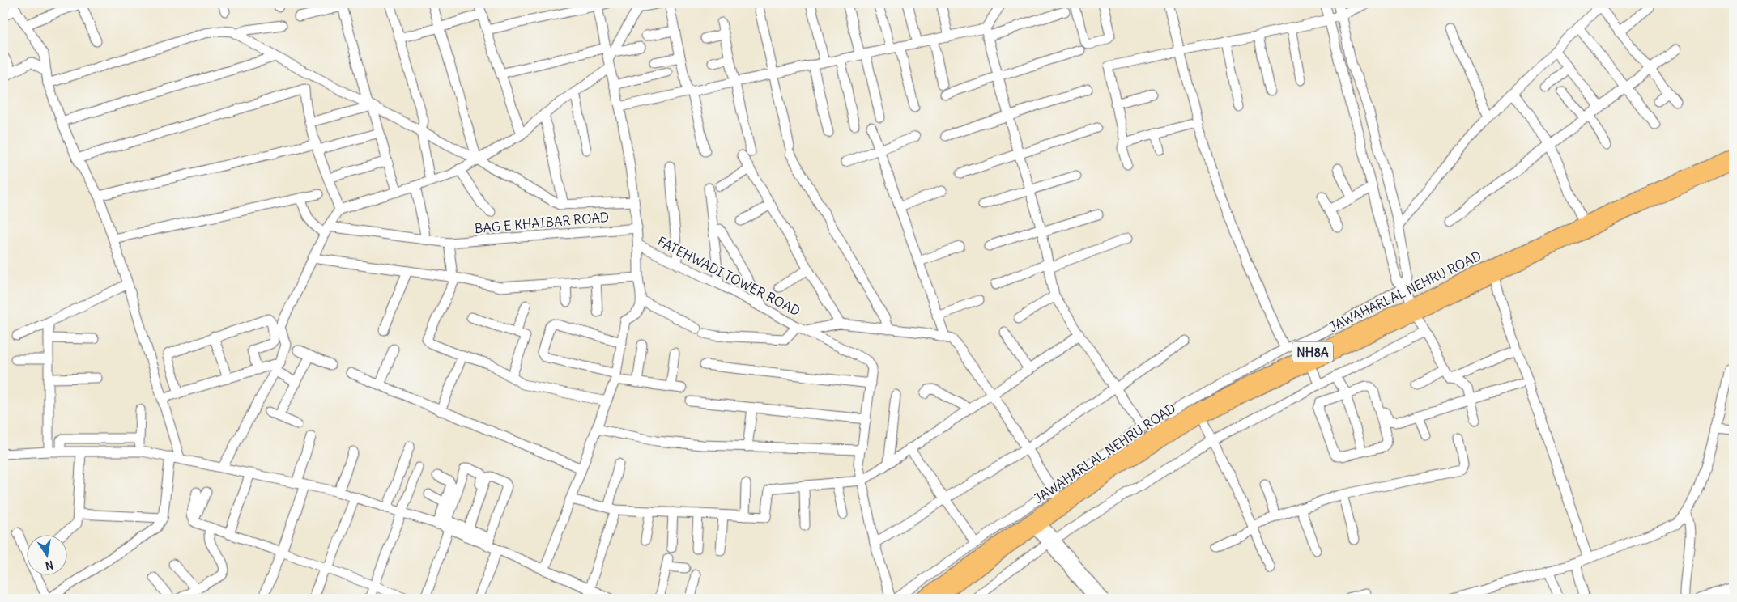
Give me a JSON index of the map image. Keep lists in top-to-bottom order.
{
  "streets": {
    "main road": ["JAWAHARLAL NEHRU ROAD", "NH8A"],
    "street": ["BAG E KHAIBAR ROAD", "FATEHWADI TOWER ROAD"]
  },
  "north": "bottom"
}
